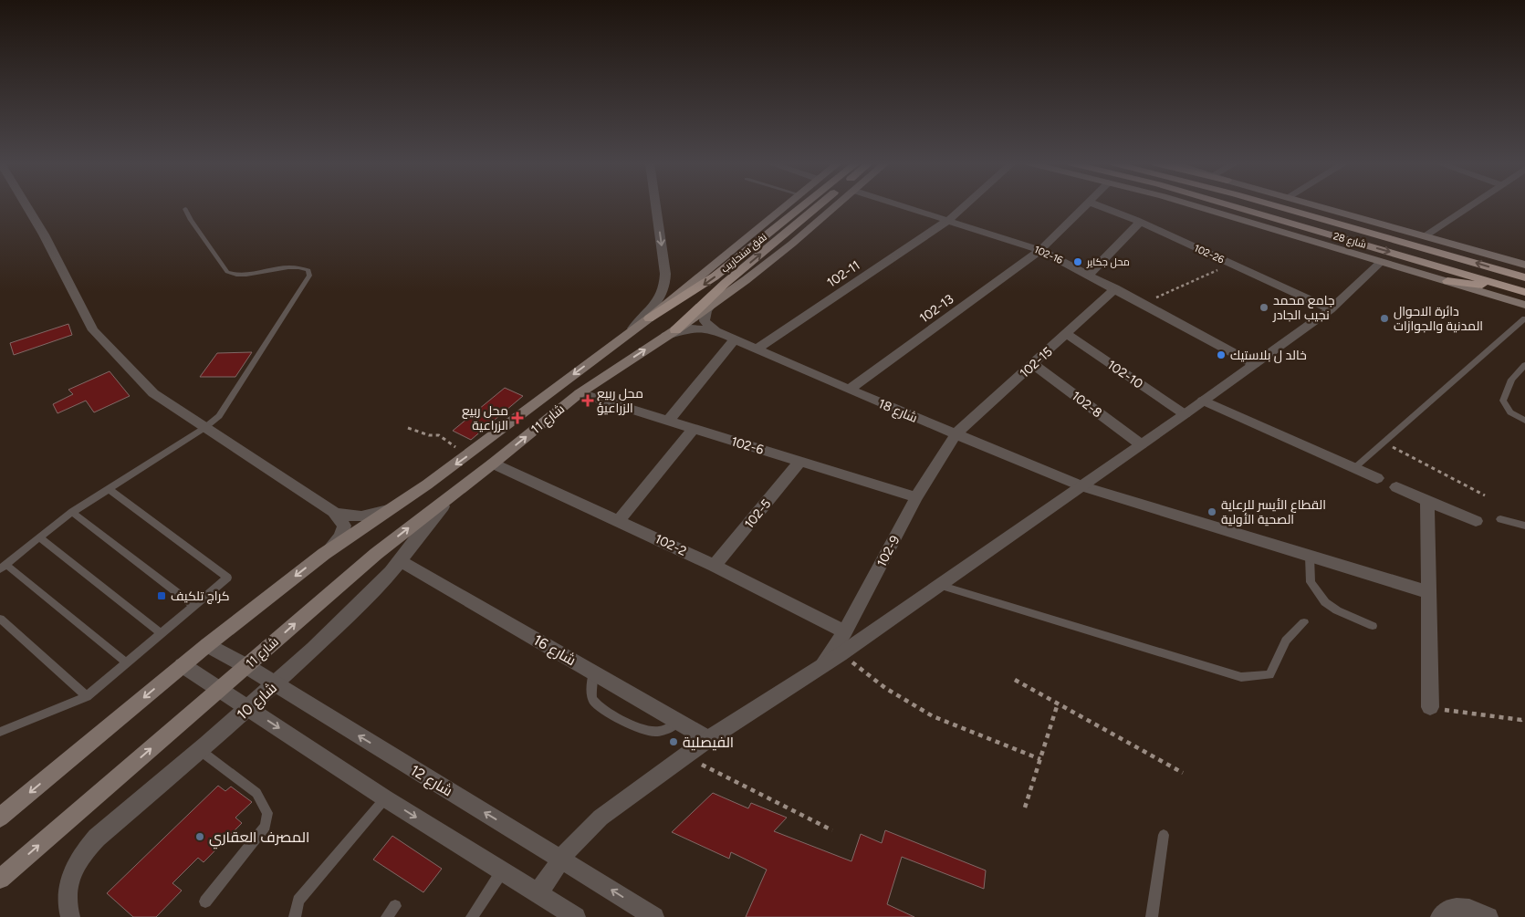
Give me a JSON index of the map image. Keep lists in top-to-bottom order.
{
  "streets": {
    "highway": ["شارع 28"],
    "main road": ["نفق سنحاريب", "شارع 11"],
    "street": [
      "102-26",
      "102-16",
      "102-11",
      "102-13",
      "102-15",
      "102-10",
      "102-8",
      "شارع 18",
      "102-6",
      "102-5",
      "102-2",
      "102-9",
      "شارع 16",
      "شارع 10",
      "شارع 12"
    ]
  },
  "crossings": [
    ["نفق سنحاريب", "شارع 18"],
    ["نفق سنحاريب", "شارع 11"],
    ["102-16", "102-11"],
    ["102-16", "102-13"],
    ["102-16", "102-15"],
    ["102-11", "شارع 18"],
    ["102-13", "شارع 18"],
    ["102-15", "102-10"],
    ["102-15", "102-8"],
    ["102-15", "شارع 18"],
    ["102-15", "102-9"],
    ["شارع 18", "شارع 11"],
    ["شارع 18", "102-9"],
    ["شارع 11", "102-6"],
    ["شارع 11", "102-2"],
    ["شارع 11", "شارع 10"],
    ["شارع 11", "شارع 12"],
    ["102-6", "102-5"],
    ["102-6", "102-9"],
    ["102-5", "102-2"],
    ["102-2", "102-9"],
    ["شارع 16", "شارع 10"],
    ["شارع 10", "شارع 12"]
  ],
  "places": {
    "other": [
      "محل جكاير",
      "جامع محمد نجيب الجادر",
      "دائرة الاحوال المدنية والجوازات",
      "خالد ل بلاستيك",
      "القطاع الأيسر للرعاية الصحية الأولية",
      "الفيصلية",
      "المصرف العقاري"
    ],
    "health": ["محل ربيع الزراعيؤ", "محل ربيع الزراعية"],
    "transit": ["كراج تلكيف"]
  }
}
